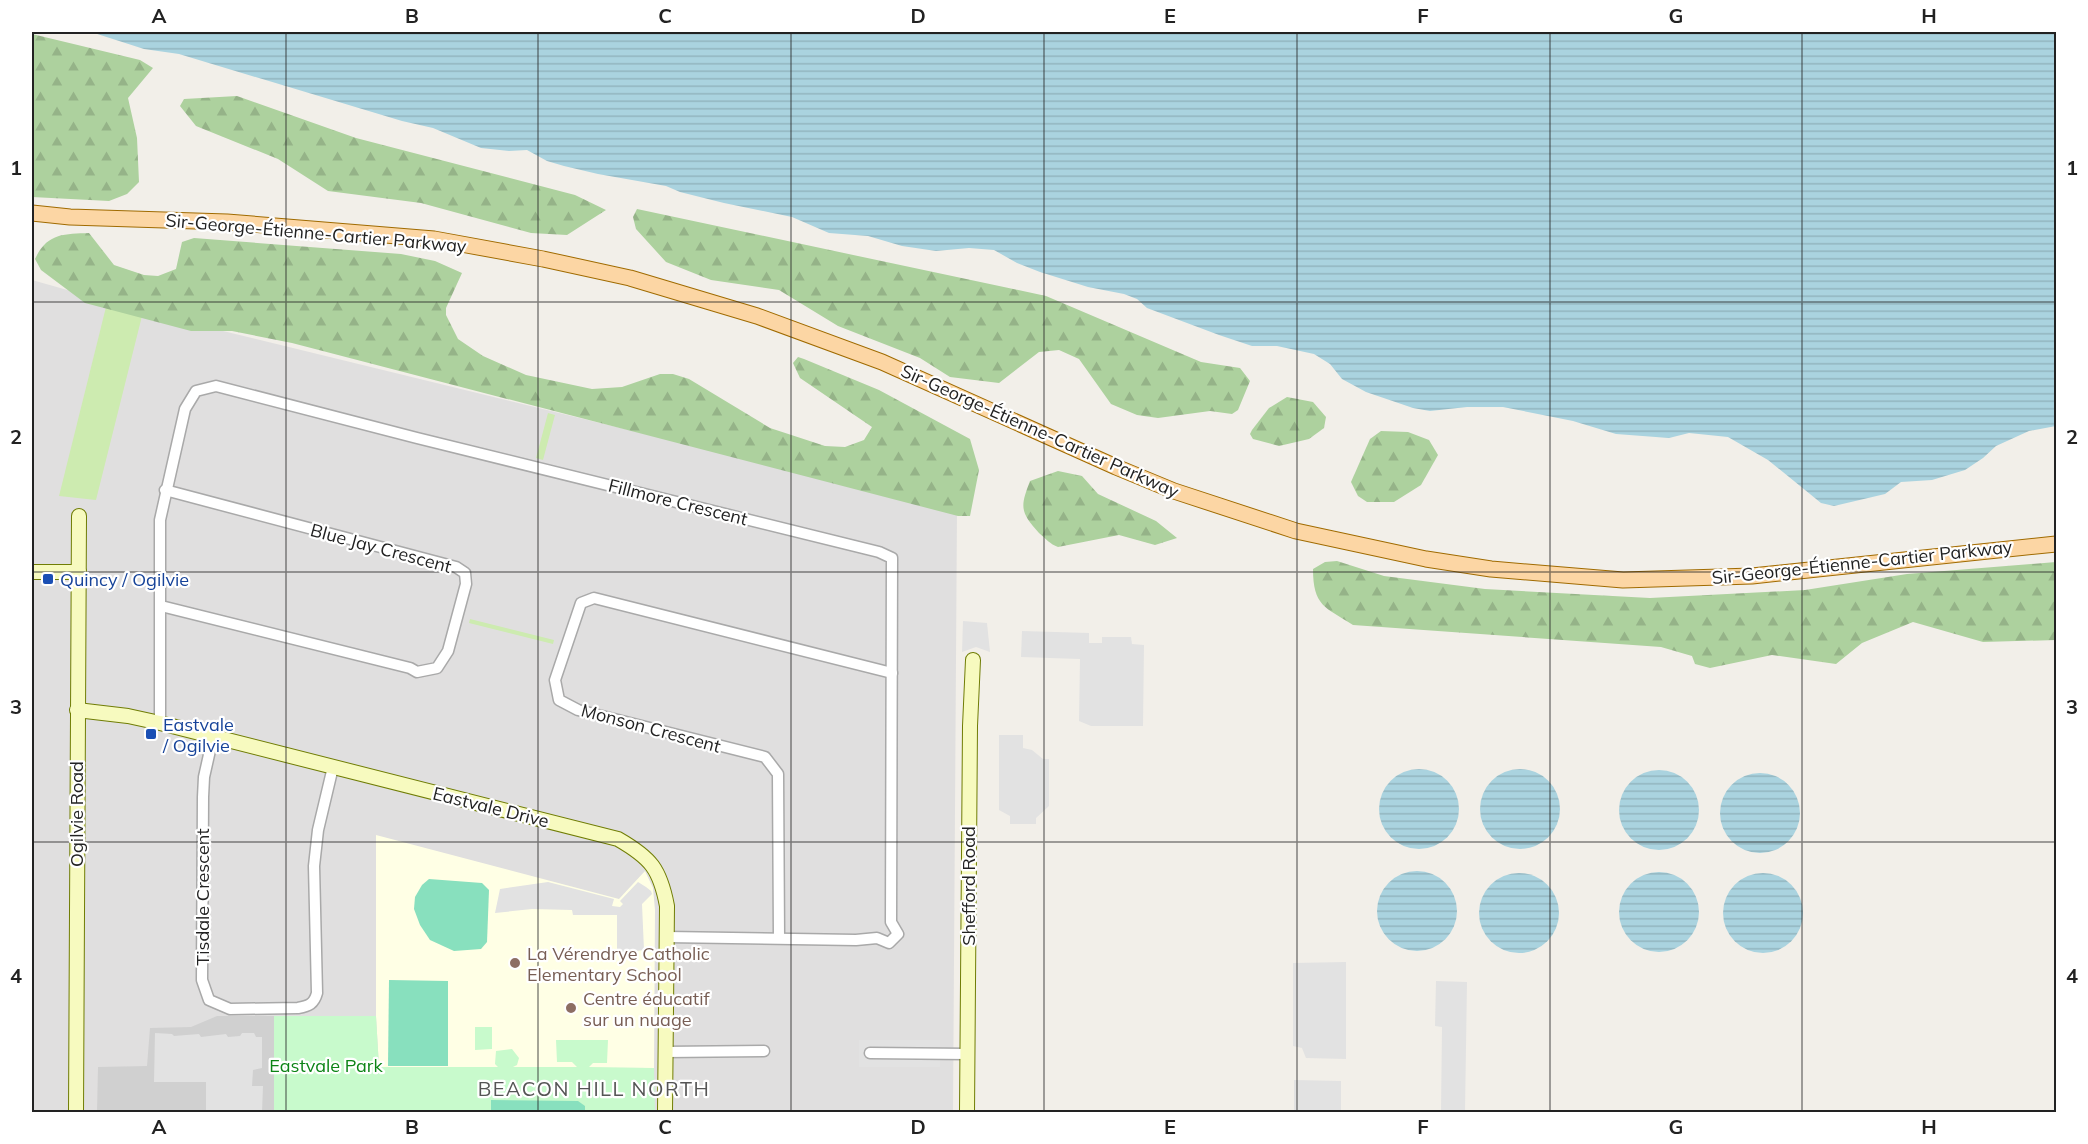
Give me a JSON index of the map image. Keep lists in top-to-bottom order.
{
  "streets": {
    "main road": ["Sir-George-Étienne-Cartier Parkway"],
    "street": [
      "Fillmore Crescent",
      "Blue Jay Crescent",
      "Monson Crescent",
      "Eastvale Drive",
      "Ogilvie Road",
      "Shefford Road",
      "Tisdale Crescent"
    ]
  },
  "crossings": [
    ["Fillmore Crescent", "Blue Jay Crescent"],
    ["Fillmore Crescent", "Monson Crescent"],
    ["Fillmore Crescent", "Eastvale Drive"],
    ["Eastvale Drive", "Ogilvie Road"],
    ["Eastvale Drive", "Tisdale Crescent"]
  ],
  "districts": ["BEACON HILL NORTH"],
  "parks": ["Eastvale Park"],
  "places": {
    "transit": ["Quincy / Ogilvie", "Eastvale / Ogilvie"],
    "other": ["La Vérendrye Catholic Elementary School", "Centre éducatif sur un nuage"]
  },
  "grid": {
    "columns": [
      "A",
      "B",
      "C",
      "D",
      "E",
      "F",
      "G",
      "H"
    ],
    "rows": [
      "1",
      "2",
      "3",
      "4"
    ]
  }
}
